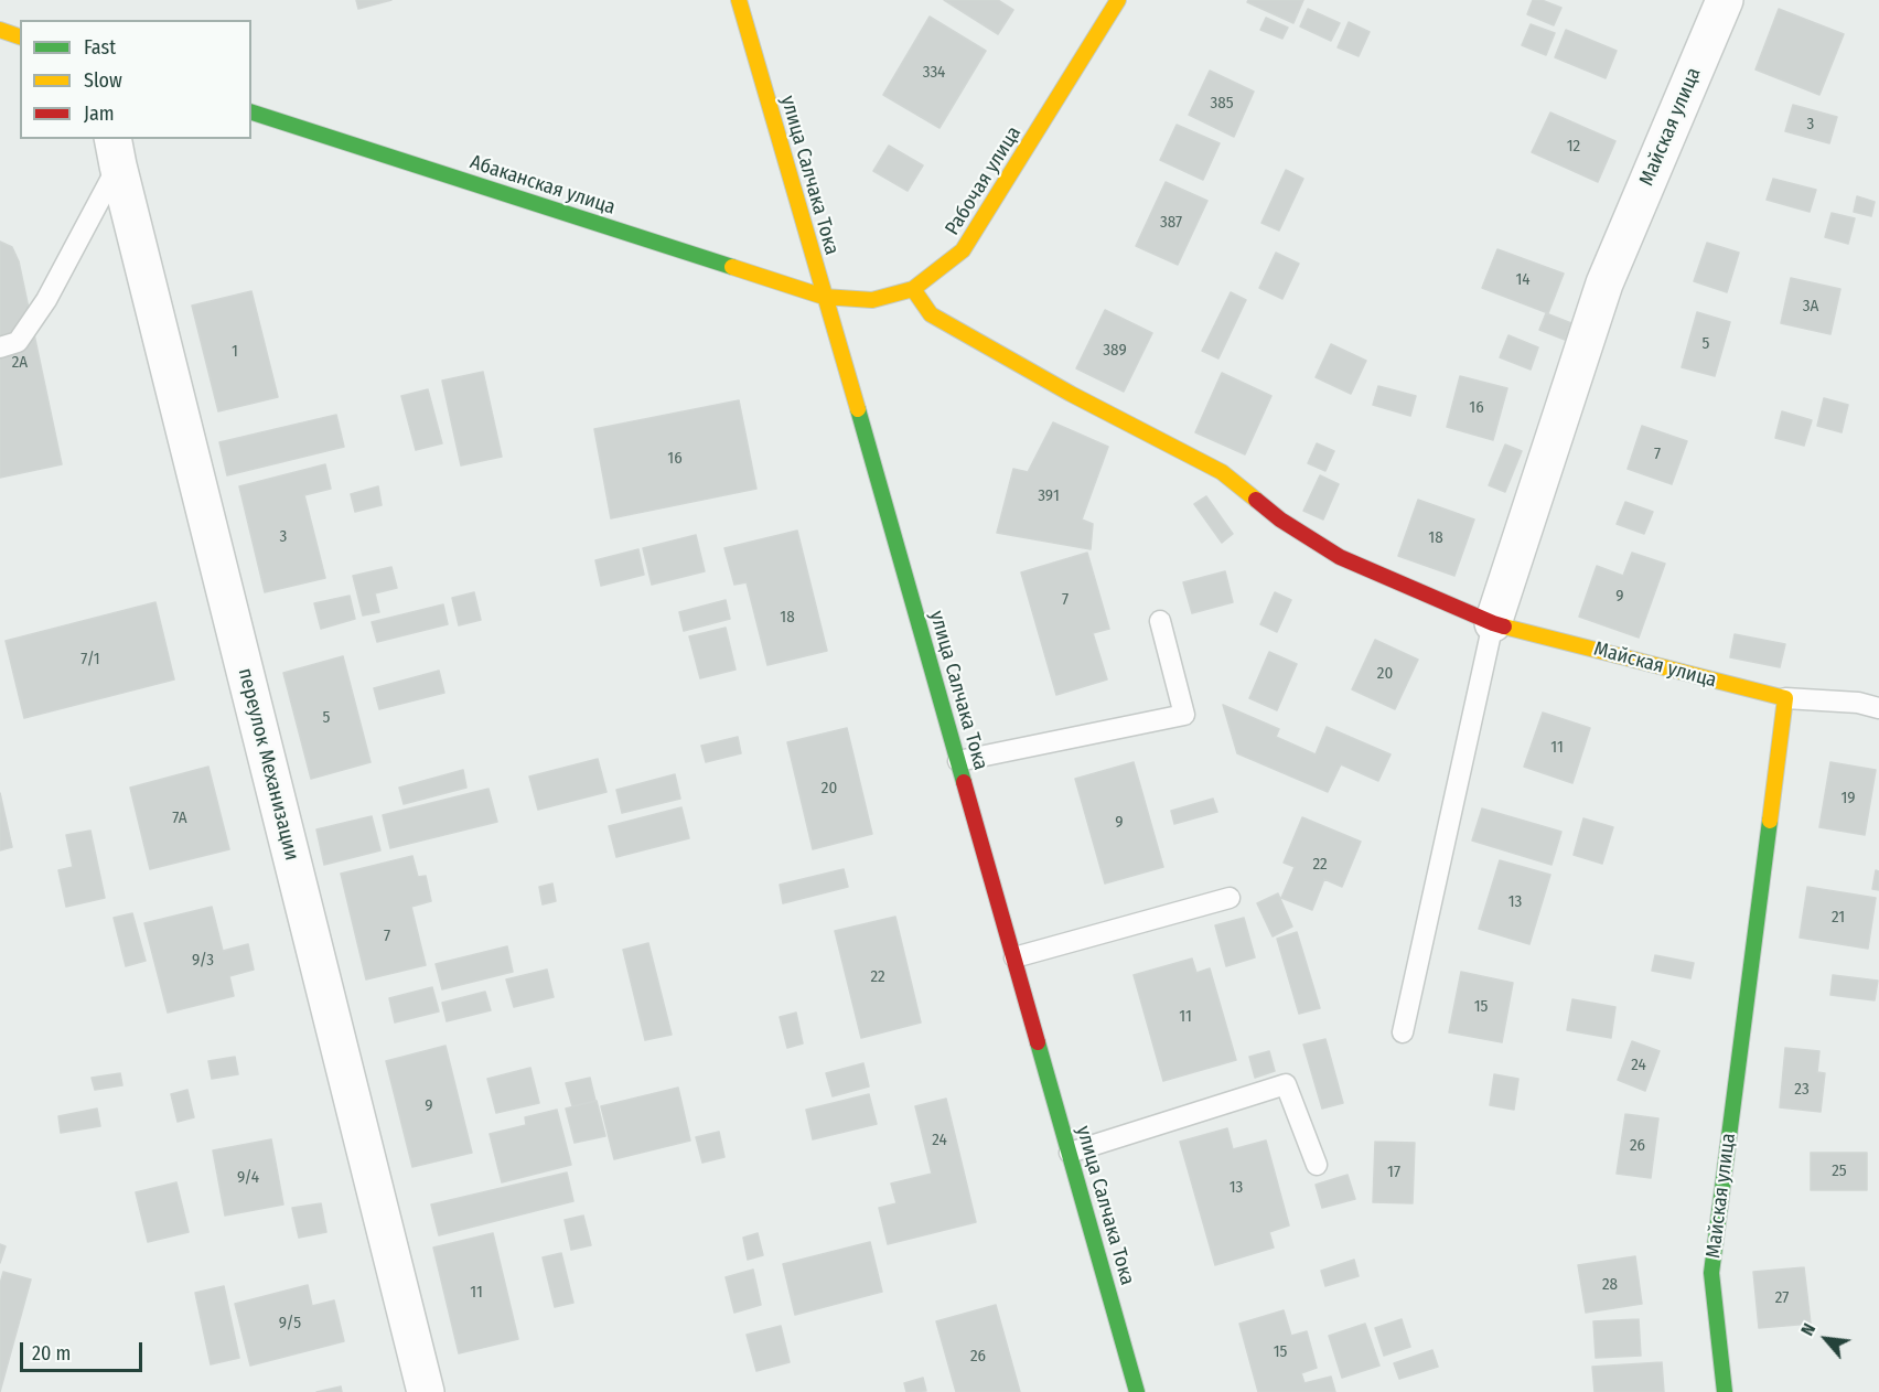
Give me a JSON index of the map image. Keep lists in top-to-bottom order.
{
  "streets": {
    "main road": [
      "Майская улица",
      "улица Салчака Тока",
      "Рабочая улица",
      "Абаканская улица"
    ],
    "street": ["переулок Механизации"]
  },
  "crossings": [
    ["улица Салчака Тока", "Рабочая улица"],
    ["улица Салчака Тока", "Абаканская улица"],
    ["Рабочая улица", "Абаканская улица"]
  ],
  "house_numbers": [
    "334",
    "385",
    "3",
    "12",
    "387",
    "14",
    "3А",
    "5",
    "389",
    "1",
    "2А",
    "16",
    "7",
    "16",
    "391",
    "3",
    "18",
    "9",
    "7",
    "18",
    "7/1",
    "20",
    "5",
    "11",
    "20",
    "19",
    "7А",
    "9",
    "22",
    "13",
    "21",
    "7",
    "9/3",
    "22",
    "15",
    "11",
    "24",
    "23",
    "9",
    "24",
    "26",
    "25",
    "17",
    "9/4",
    "13",
    "28",
    "11",
    "27",
    "9/5",
    "15",
    "26"
  ],
  "legend": ["Fast", "Slow", "Jam"],
  "scale_bar": "20 m",
  "north": "top left"
}
